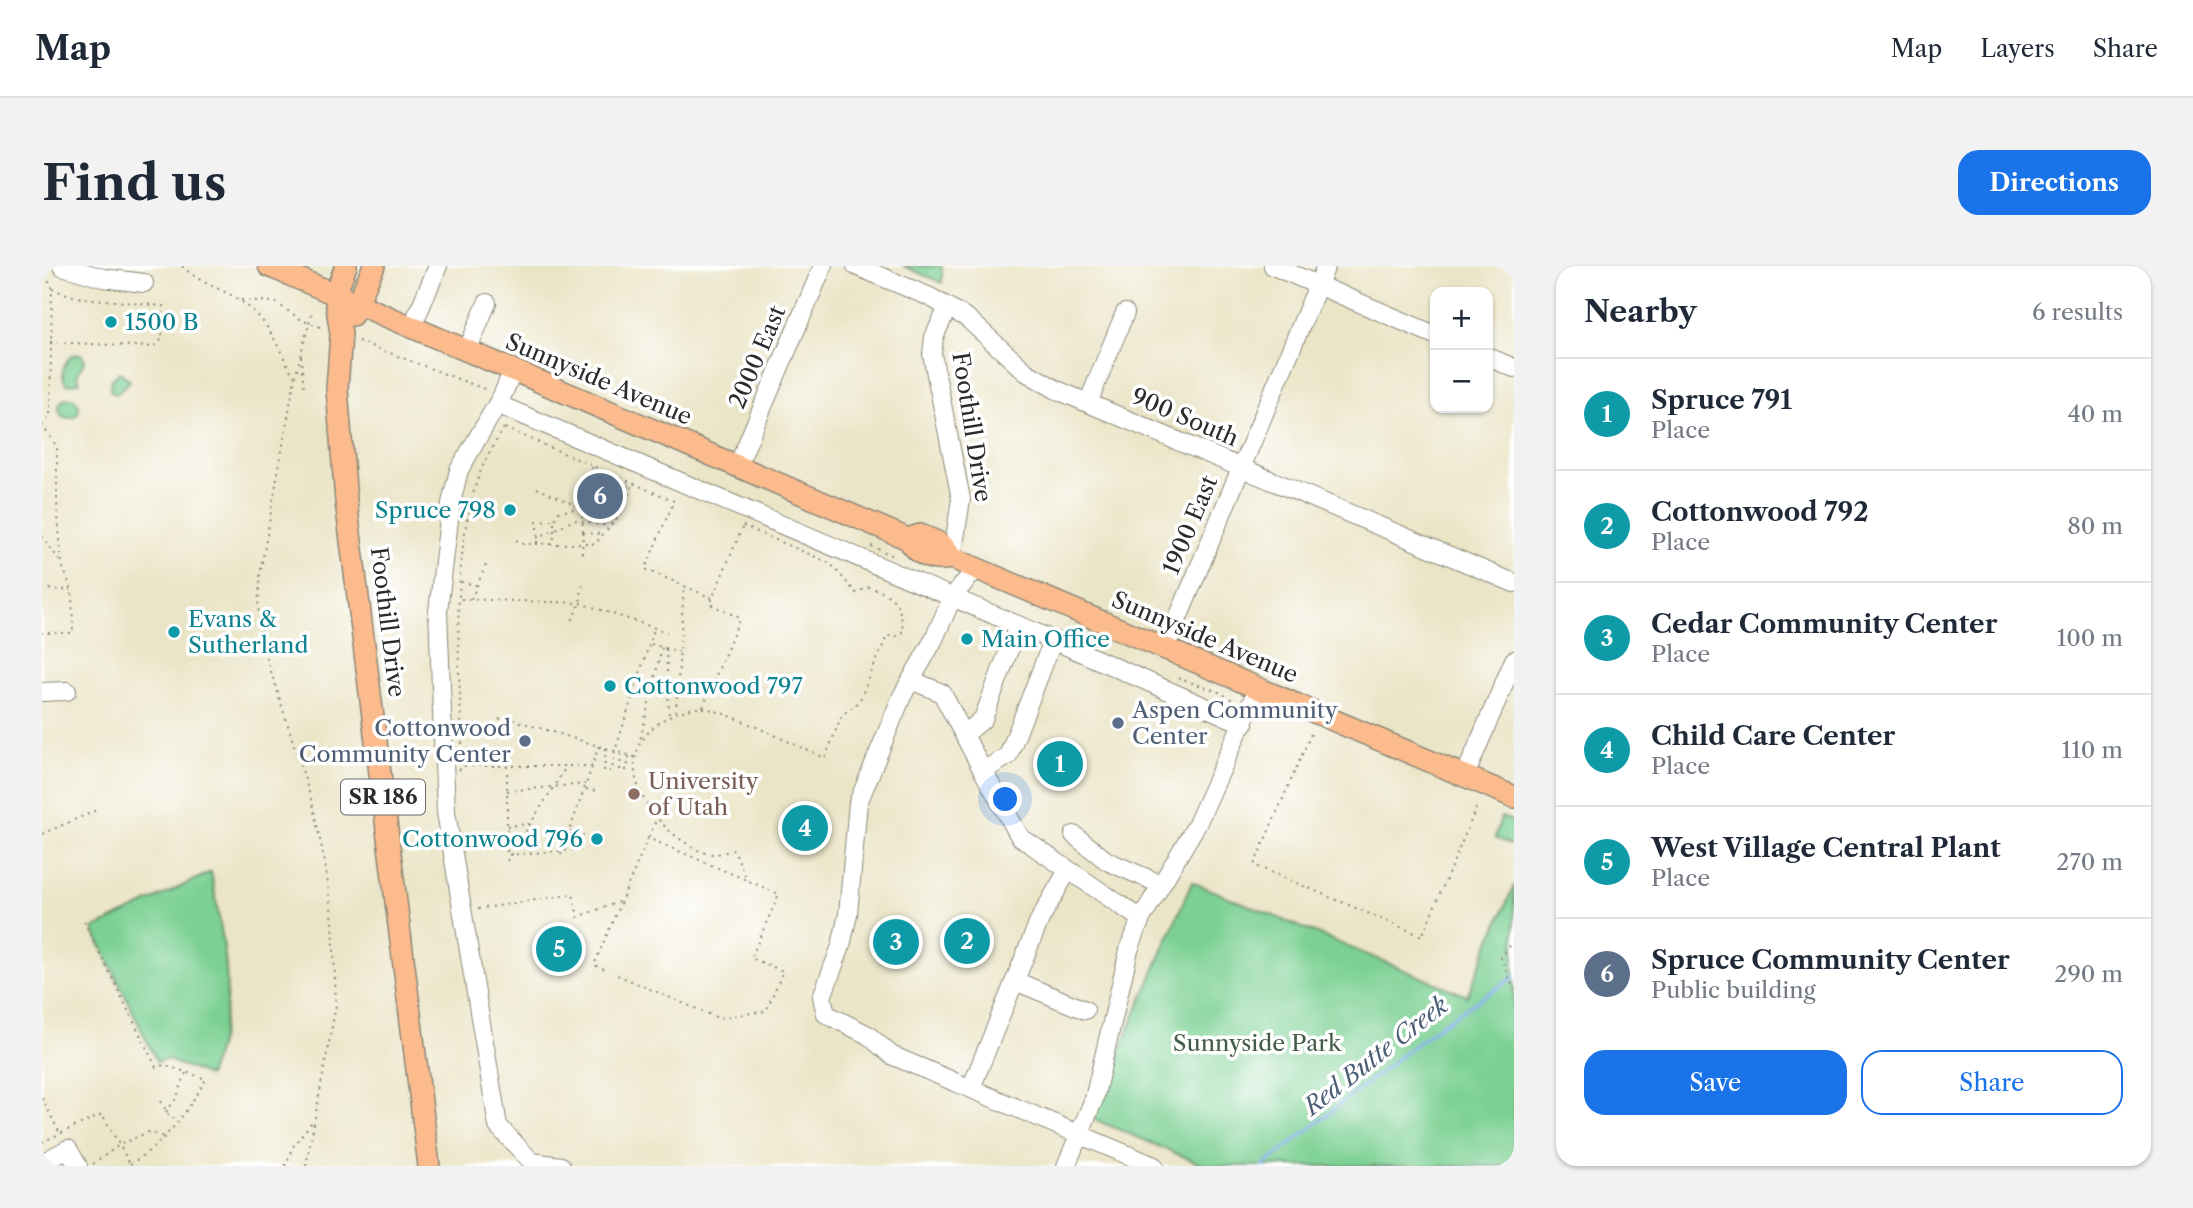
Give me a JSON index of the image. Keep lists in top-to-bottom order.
{
  "streets": {
    "main road": ["Sunnyside Avenue", "Foothill Drive", "SR 186"],
    "street": ["2000 East", "900 South", "1900 East"]
  },
  "crossings": [
    ["2000 East", "Sunnyside Avenue"],
    ["Sunnyside Avenue", "Foothill Drive"],
    ["Sunnyside Avenue", "1900 East"],
    ["Sunnyside Avenue", "SR 186"],
    ["900 South", "Foothill Drive"],
    ["900 South", "1900 East"],
    ["Foothill Drive", "SR 186"]
  ],
  "water": ["Red Butte Creek"],
  "parks": ["Sunnyside Park"],
  "places": [
    "1500 B",
    "Spruce 798",
    "Evans & Sutherland",
    "Main Office",
    "Cottonwood 797",
    "Aspen Community Center",
    "Cottonwood Community Center",
    "University of Utah",
    "Cottonwood 796"
  ],
  "page": {
    "header": "Map",
    "nav": ["Map", "Layers", "Share"],
    "buttons": [
      "Directions",
      ["Save", "Share"]
    ],
    "title": "Find us",
    "heading": ["Nearby", "6 results"],
    "map_buttons": ["+", "−"],
    "list": [
      {
        "mark": "1",
        "name": "Spruce 791",
        "note": "Place",
        "value": "40 m"
      },
      {
        "mark": "2",
        "name": "Cottonwood 792",
        "note": "Place",
        "value": "80 m"
      },
      {
        "mark": "3",
        "name": "Cedar Community Center",
        "note": "Place",
        "value": "100 m"
      },
      {
        "mark": "4",
        "name": "Child Care Center",
        "note": "Place",
        "value": "110 m"
      },
      {
        "mark": "5",
        "name": "West Village Central Plant",
        "note": "Place",
        "value": "270 m"
      },
      {
        "mark": "6",
        "name": "Spruce Community Center",
        "note": "Public building",
        "value": "290 m"
      }
    ],
    "pins": [
      "6",
      "1",
      "4",
      "2",
      "3",
      "5"
    ]
  }
}
